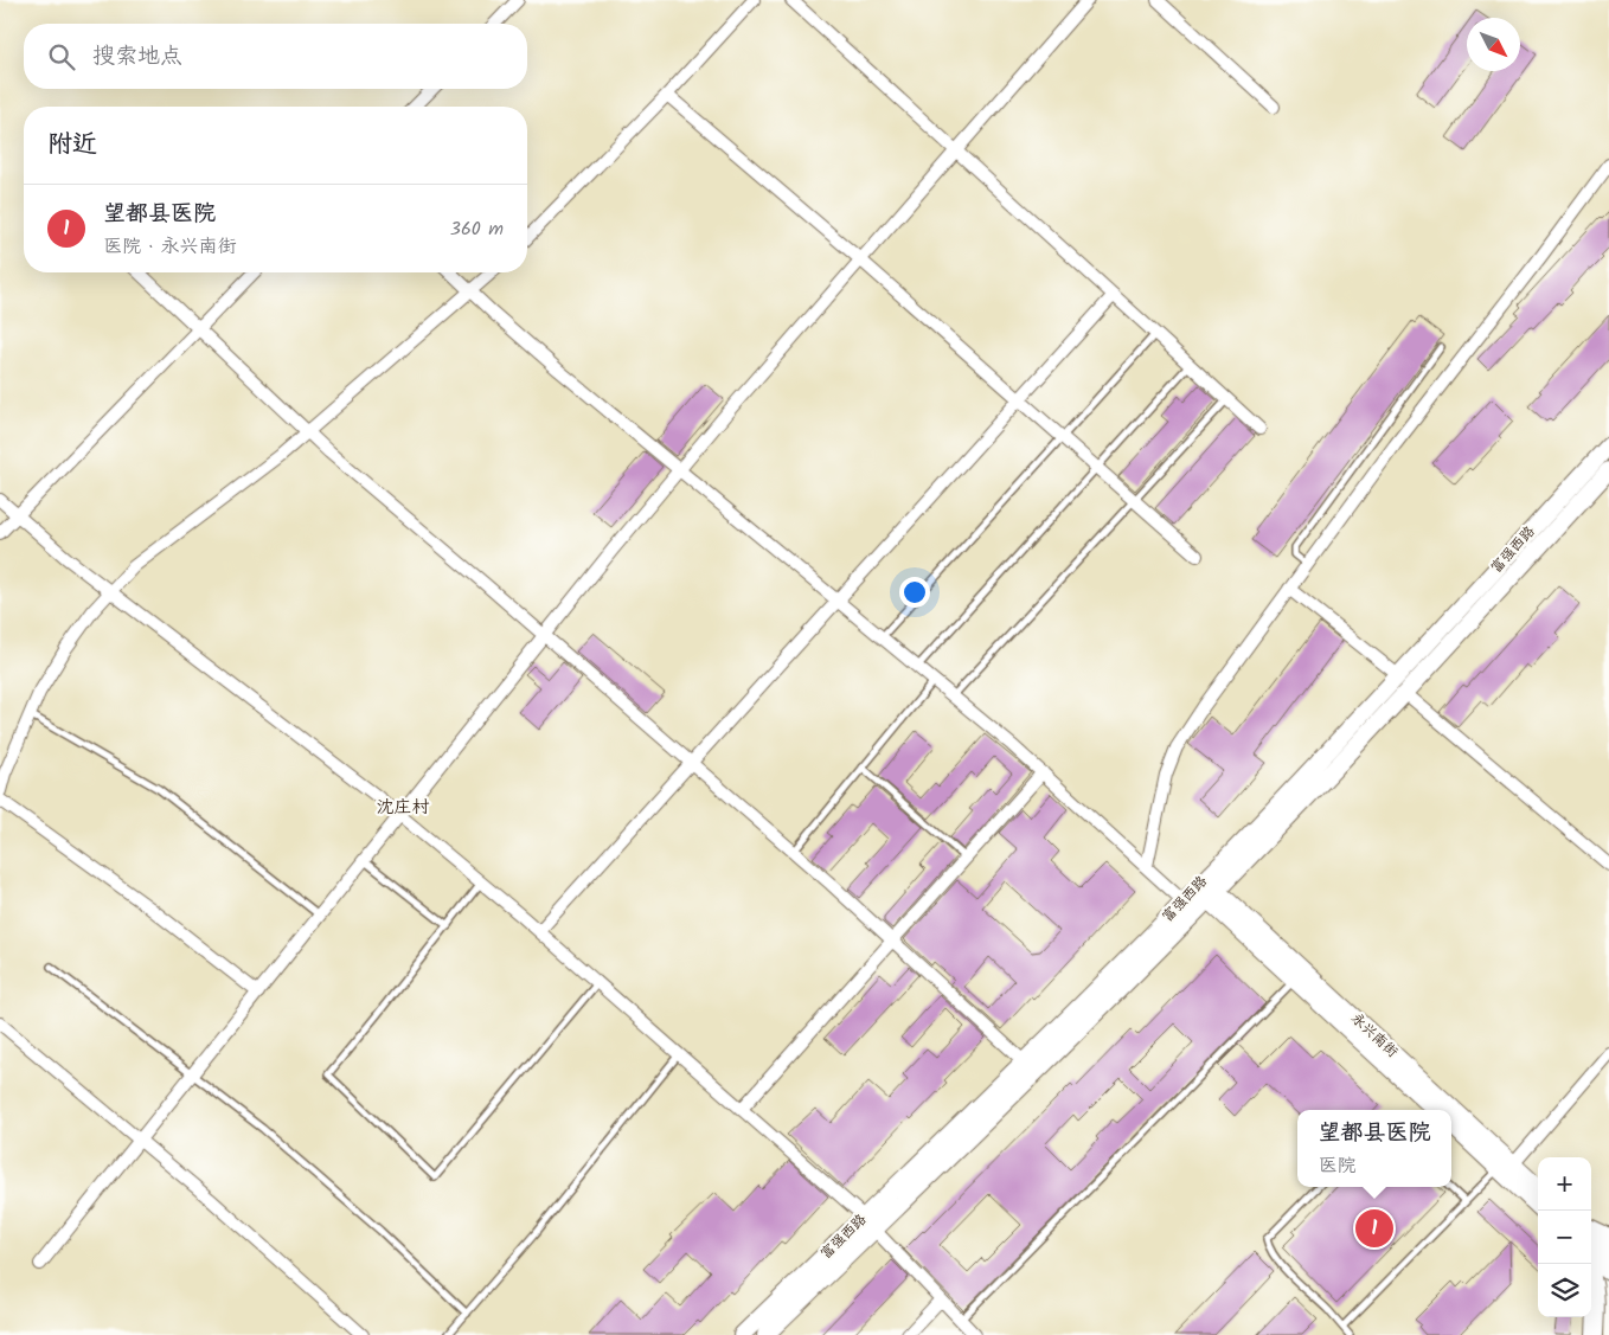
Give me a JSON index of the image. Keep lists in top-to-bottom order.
{
  "streets": {
    "main road": ["富强西路", "永兴南街"]
  },
  "crossings": [
    ["富强西路", "永兴南街"]
  ],
  "districts": ["沈庄村"],
  "north": "bottom right",
  "page": {
    "search": "搜索地点",
    "heading": "附近",
    "list": [
      {
        "mark": "1",
        "name": "望都县医院",
        "note": "医院 · 永兴南街",
        "value": "360 m"
      }
    ],
    "popup": ["望都县医院", "医院"],
    "map_buttons": ["+", "−"],
    "pins": "1"
  }
}
